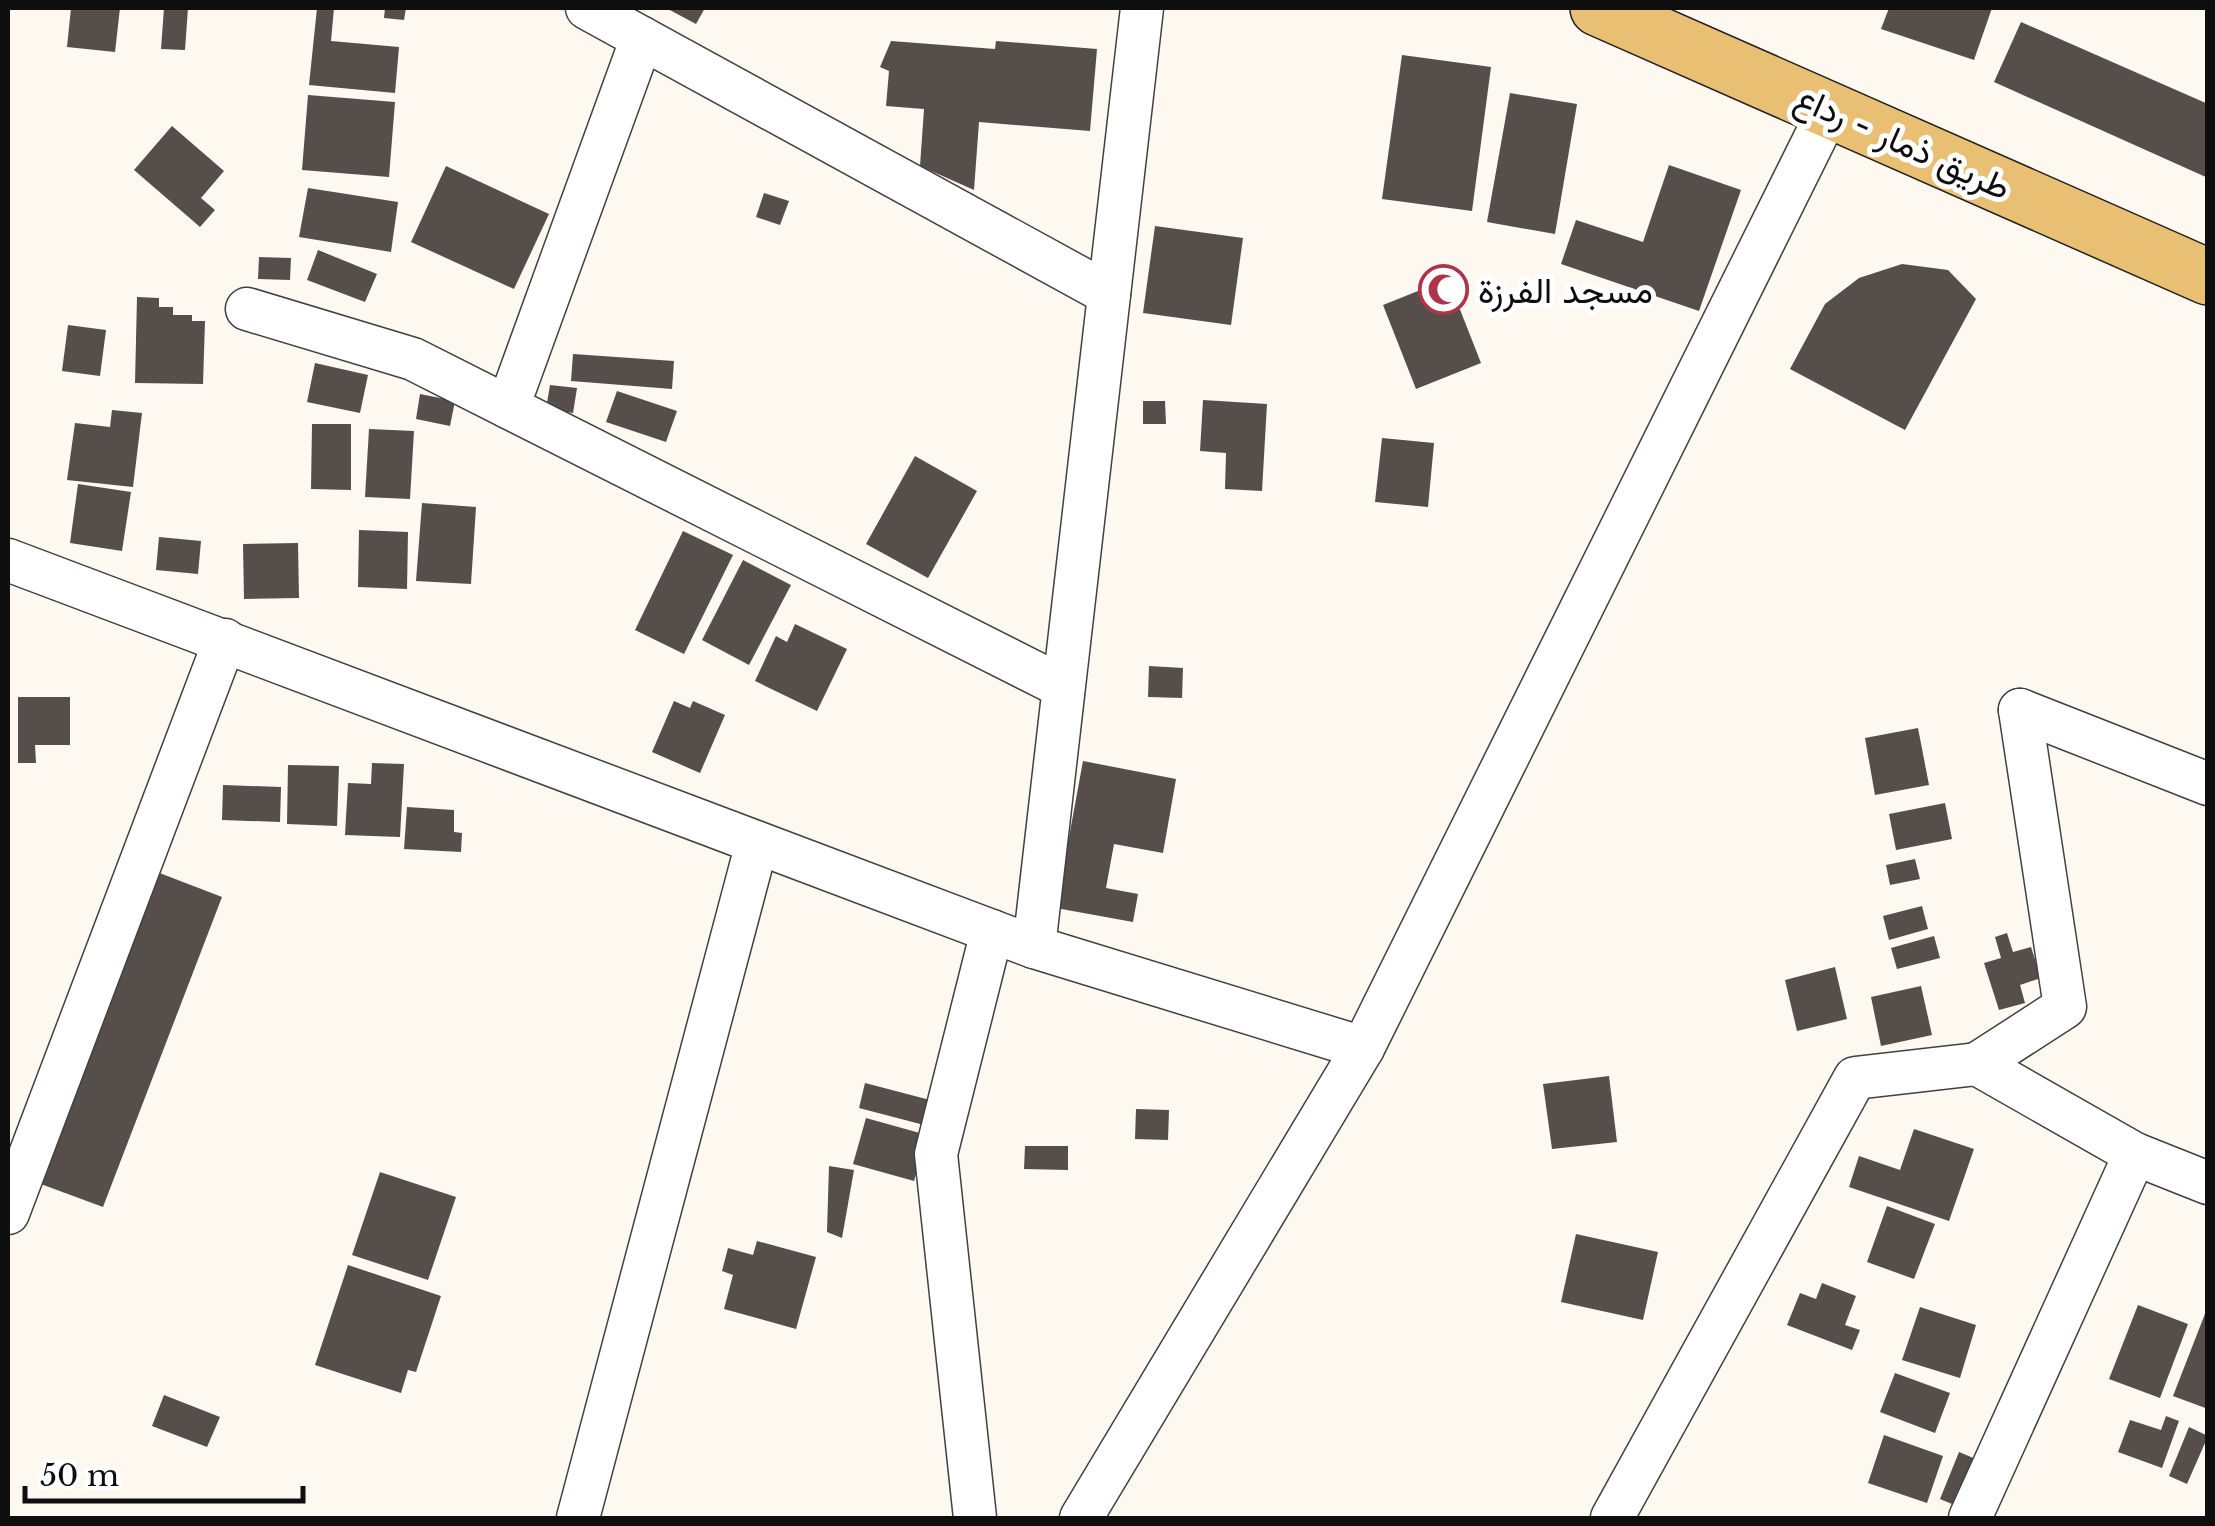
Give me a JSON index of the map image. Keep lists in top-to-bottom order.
{
  "streets": {
    "main road": ["طريق ذمار - رداع"]
  },
  "places": {
    "mosque": ["مسجد الفرزة"]
  },
  "scale_bar": "50 m"
}
